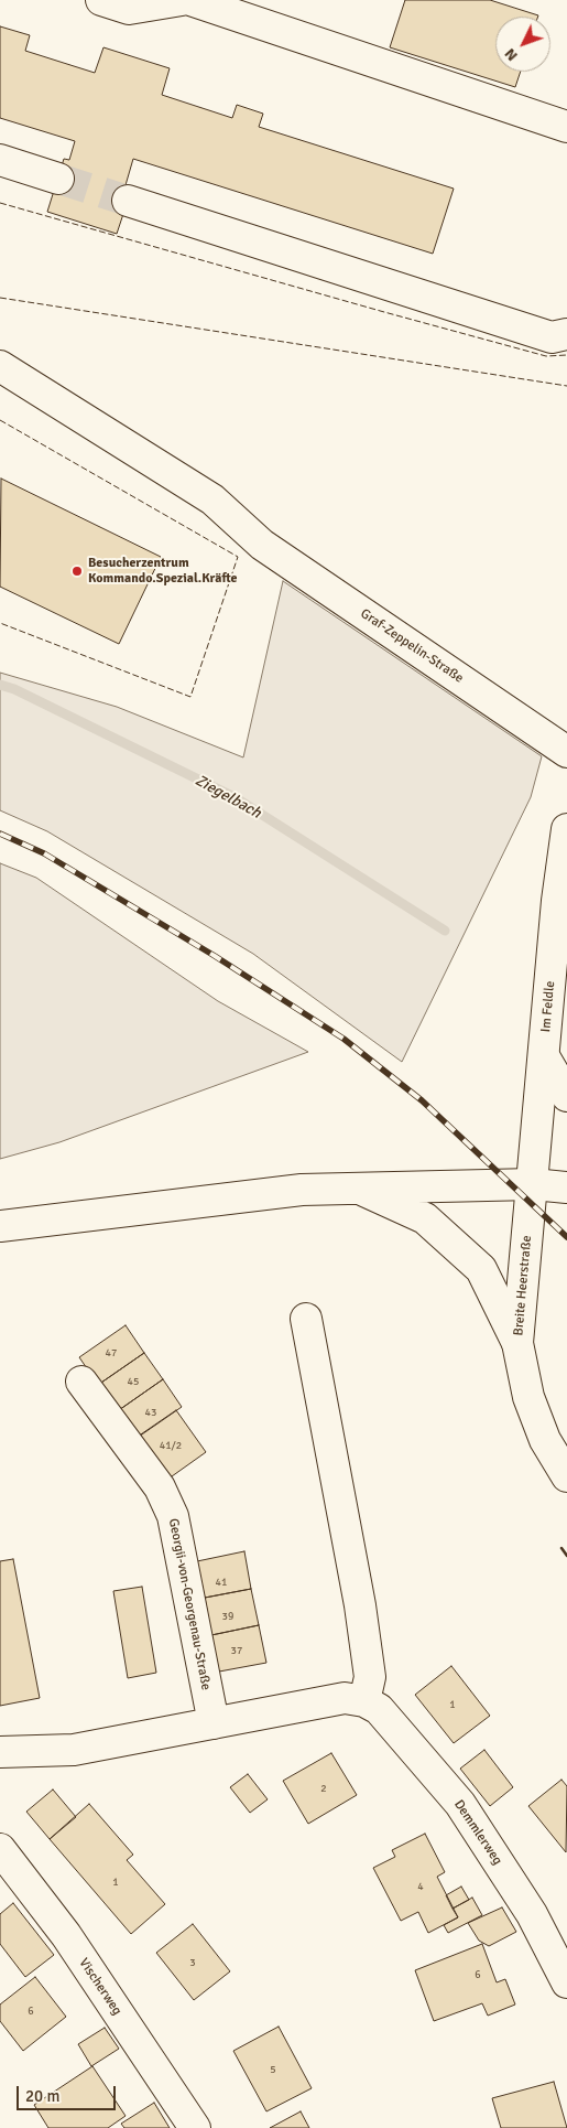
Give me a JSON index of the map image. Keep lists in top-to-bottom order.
{
  "streets": {
    "street": [
      "Graf-Zeppelin-Straße",
      "Im Feldle",
      "Breite Heerstraße",
      "Georgii-von-Georgenau-Straße",
      "Demmlerweg",
      "Vischerweg"
    ]
  },
  "crossings": [
    ["Im Feldle", "Breite Heerstraße"]
  ],
  "water": ["Ziegelbach"],
  "places": ["Besucherzentrum Kommando.Spezial.Kräfte"],
  "house_numbers": [
    "47",
    "45",
    "43",
    "41/2",
    "41",
    "39",
    "37",
    "1",
    "2",
    "1",
    "4",
    "3",
    "6",
    "6",
    "5"
  ],
  "scale_bar": "20 m",
  "north": "bottom left"
}
